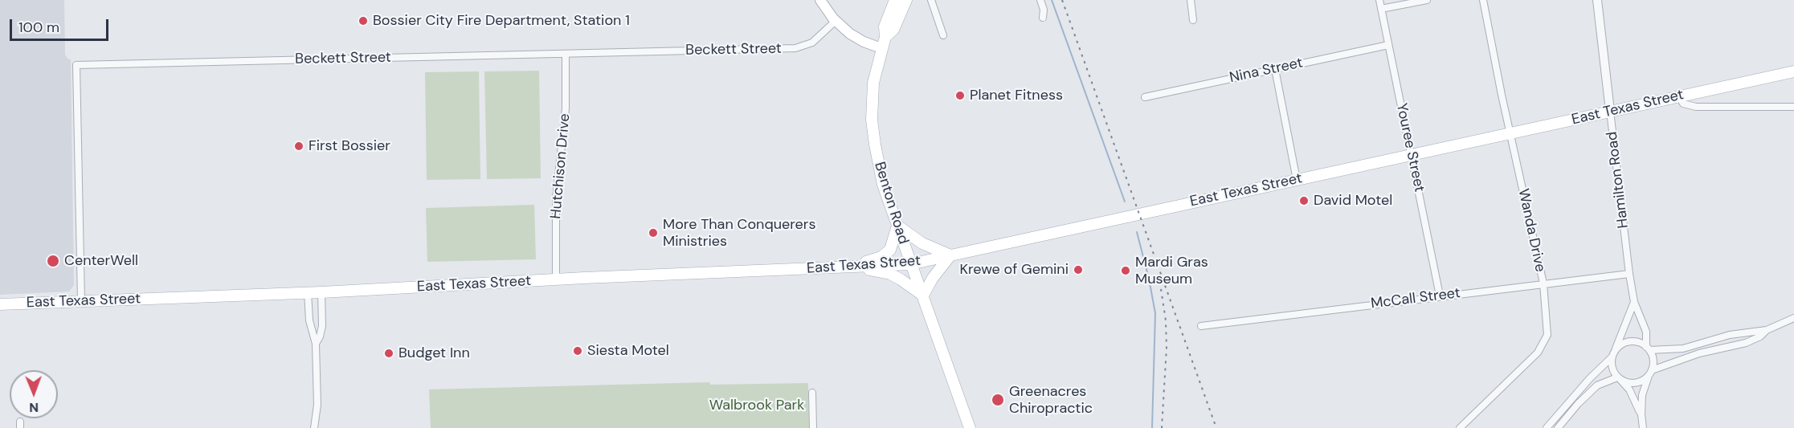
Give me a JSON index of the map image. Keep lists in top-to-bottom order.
{
  "streets": {
    "main road": ["East Texas Street", "Benton Road"],
    "street": [
      "Beckett Street",
      "Nina Street",
      "Youree Street",
      "Hutchison Drive",
      "Hamilton Road",
      "Wanda Drive",
      "McCall Street"
    ]
  },
  "crossings": [
    ["Beckett Street", "East Texas Street"],
    ["Beckett Street", "Hutchison Drive"],
    ["Nina Street", "Youree Street"],
    ["East Texas Street", "Youree Street"],
    ["East Texas Street", "Hutchison Drive"],
    ["East Texas Street", "Hamilton Road"],
    ["East Texas Street", "Benton Road"],
    ["East Texas Street", "Wanda Drive"],
    ["Youree Street", "McCall Street"],
    ["Hamilton Road", "McCall Street"],
    ["Wanda Drive", "McCall Street"]
  ],
  "parks": ["Walbrook Park"],
  "places": [
    "Bossier City Fire Department, Station 1",
    "Planet Fitness",
    "First Bossier",
    "David Motel",
    "More Than Conquerers Ministries",
    "CenterWell",
    "Krewe of Gemini",
    "Mardi Gras Museum",
    "Siesta Motel",
    "Budget Inn",
    "Greenacres Chiropractic"
  ],
  "scale_bar": "100 m",
  "north": "bottom"
}
